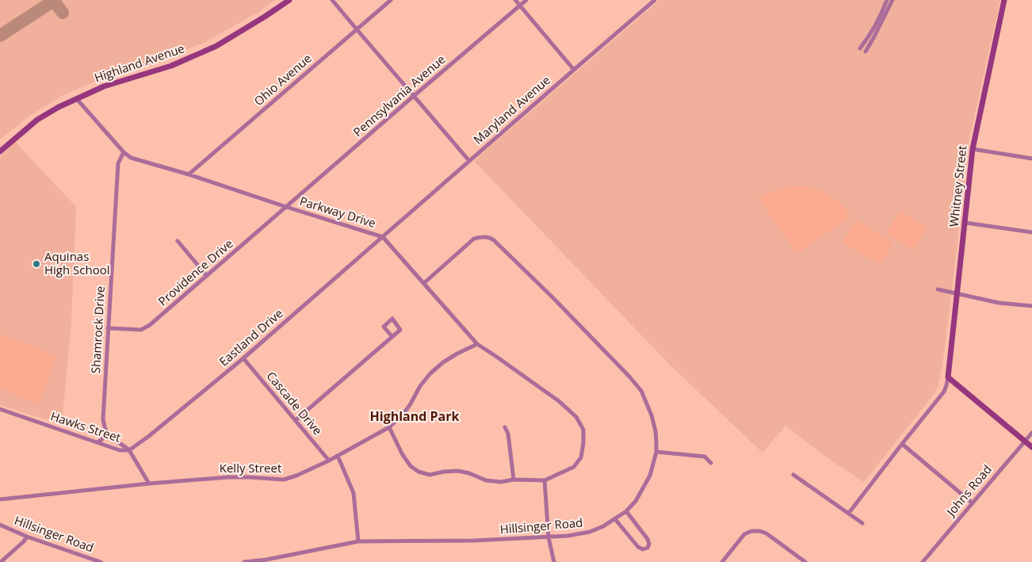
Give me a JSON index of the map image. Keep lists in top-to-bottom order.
{
  "streets": {
    "street": [
      "Highland Avenue",
      "Ohio Avenue",
      "Pennsylvania Avenue",
      "Maryland Avenue",
      "Whitney Street",
      "Parkway Drive",
      "Providence Drive",
      "Shamrock Drive",
      "Eastland Drive",
      "Cascade Drive",
      "Hawks Street",
      "Kelly Street",
      "Johns Road",
      "Hillsinger Road"
    ]
  },
  "crossings": [
    ["Highland Avenue", "Parkway Drive"],
    ["Ohio Avenue", "Parkway Drive"],
    ["Pennsylvania Avenue", "Parkway Drive"],
    ["Pennsylvania Avenue", "Providence Drive"],
    ["Maryland Avenue", "Parkway Drive"],
    ["Maryland Avenue", "Eastland Drive"],
    ["Parkway Drive", "Providence Drive"],
    ["Parkway Drive", "Shamrock Drive"],
    ["Parkway Drive", "Eastland Drive"],
    ["Parkway Drive", "Kelly Street"],
    ["Parkway Drive", "Hillsinger Road"],
    ["Providence Drive", "Shamrock Drive"],
    ["Eastland Drive", "Cascade Drive"],
    ["Eastland Drive", "Hawks Street"],
    ["Cascade Drive", "Kelly Street"],
    ["Hawks Street", "Kelly Street"]
  ],
  "districts": ["Highland Park"],
  "places": ["Aquinas High School"]
}
